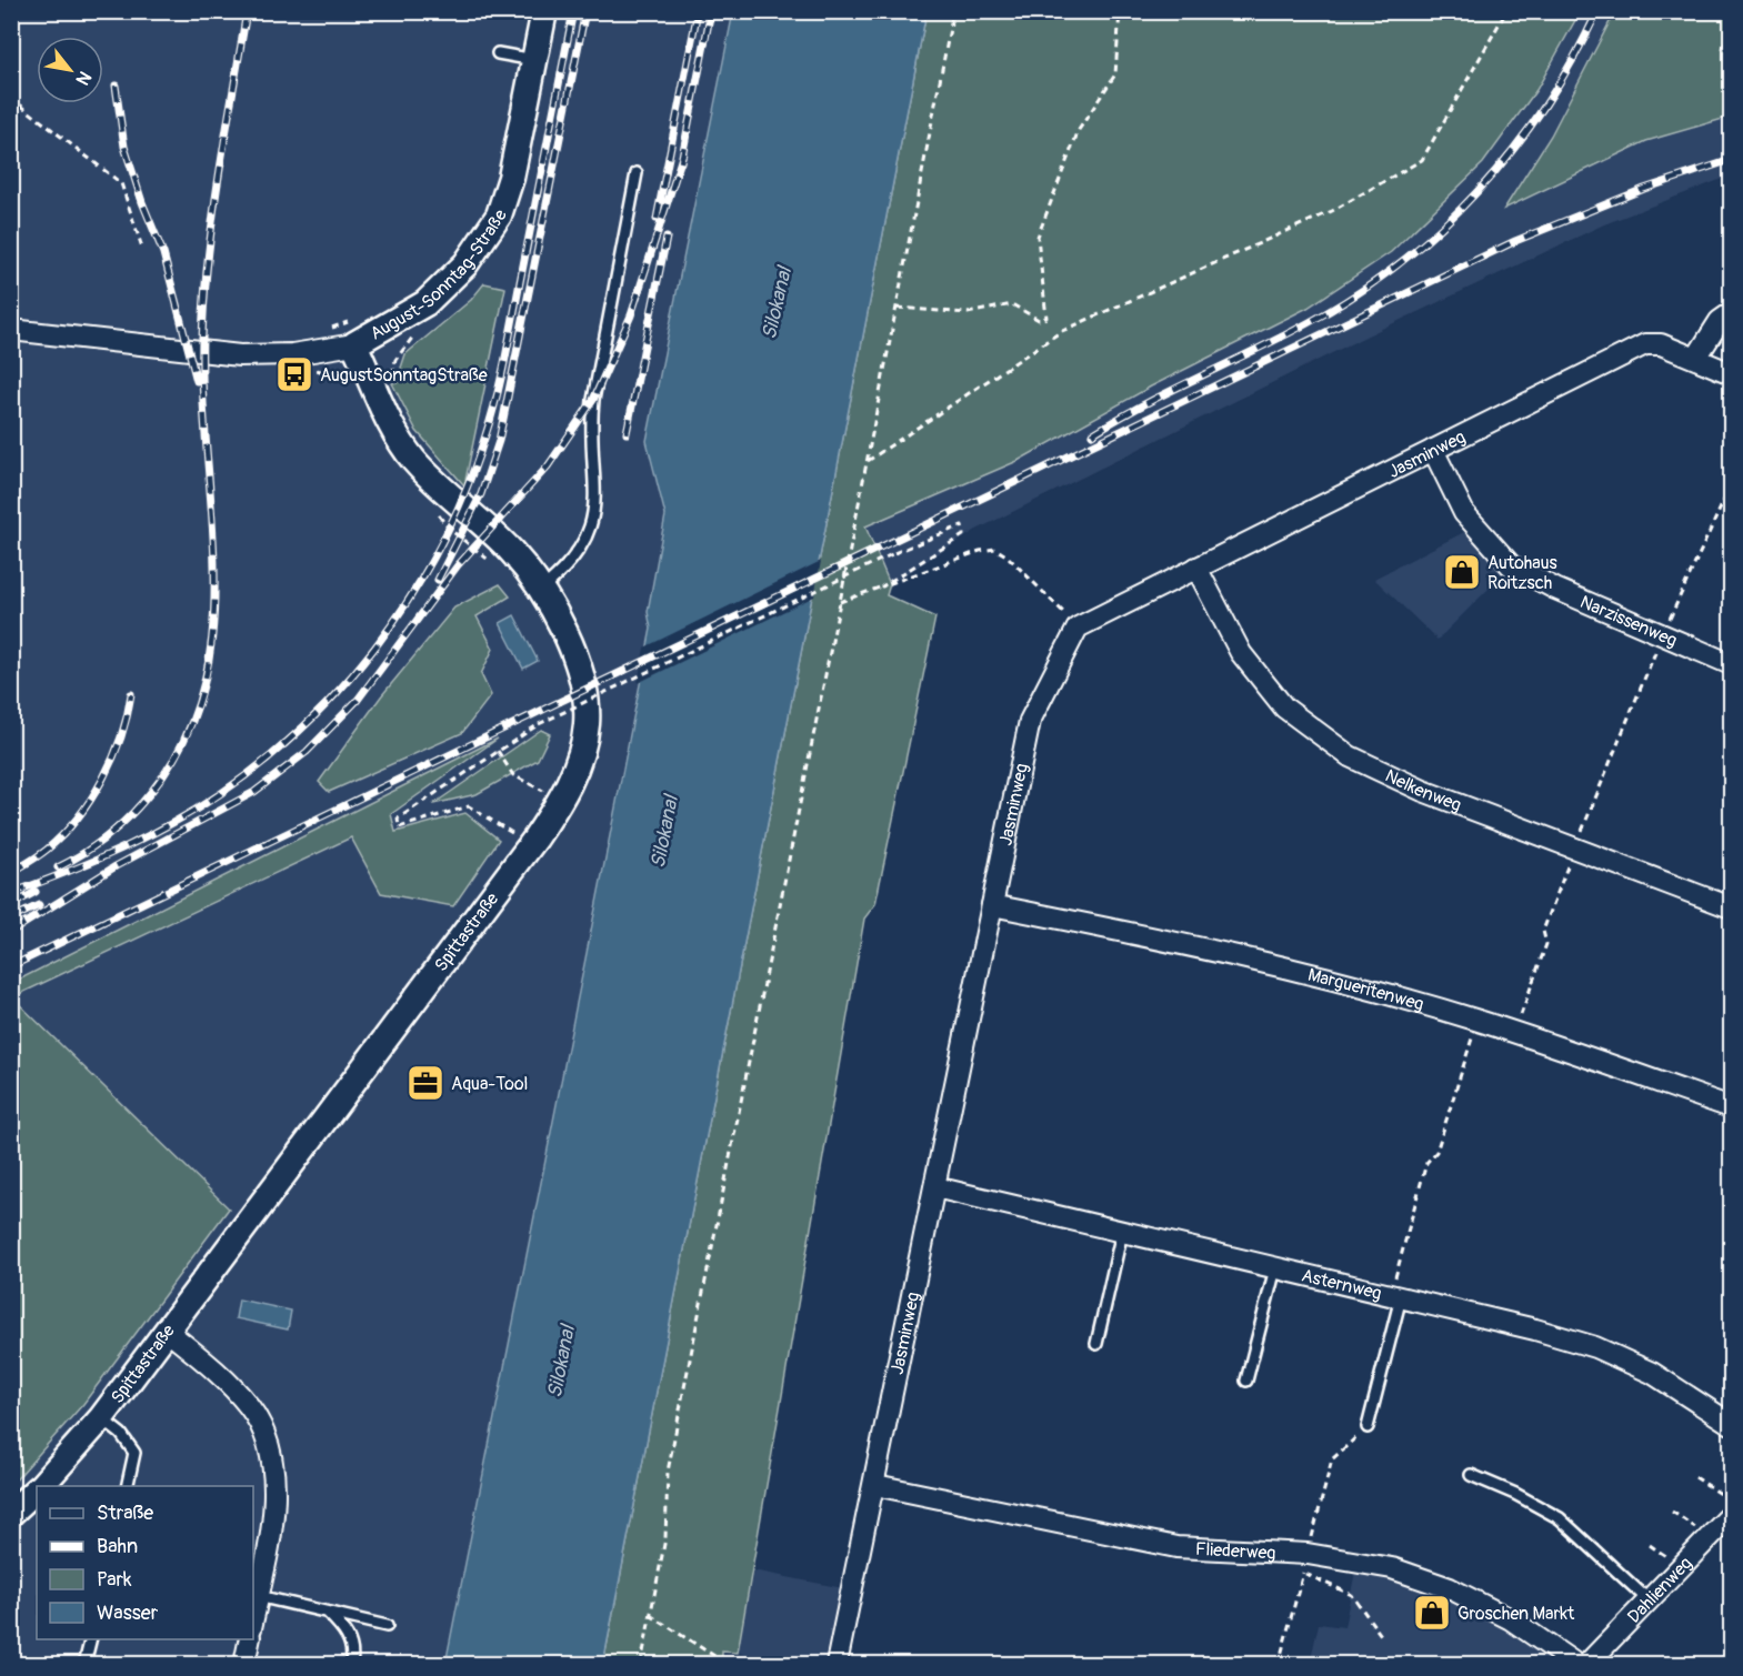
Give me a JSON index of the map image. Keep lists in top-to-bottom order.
{
  "streets": {
    "street": [
      "August-Sonntag-Straße",
      "Jasminweg",
      "Narzissenweg",
      "Nelkenweg",
      "Spittastraße",
      "Margueritenweg",
      "Asternweg",
      "Fliederweg",
      "Dahlienweg"
    ]
  },
  "crossings": [
    ["August-Sonntag-Straße", "Spittastraße"],
    ["Jasminweg", "Narzissenweg"],
    ["Jasminweg", "Nelkenweg"],
    ["Jasminweg", "Margueritenweg"],
    ["Jasminweg", "Asternweg"],
    ["Jasminweg", "Fliederweg"]
  ],
  "water": ["Silokanal"],
  "places": {
    "bus stop": ["AugustSonntagStraße"],
    "shop": ["Autohaus Roitzsch", "Groschen Markt"],
    "office": ["Aqua-Tool"]
  },
  "legend": [
    "Straße",
    "Bahn",
    "Park",
    "Wasser"
  ],
  "north": "bottom right"
}
